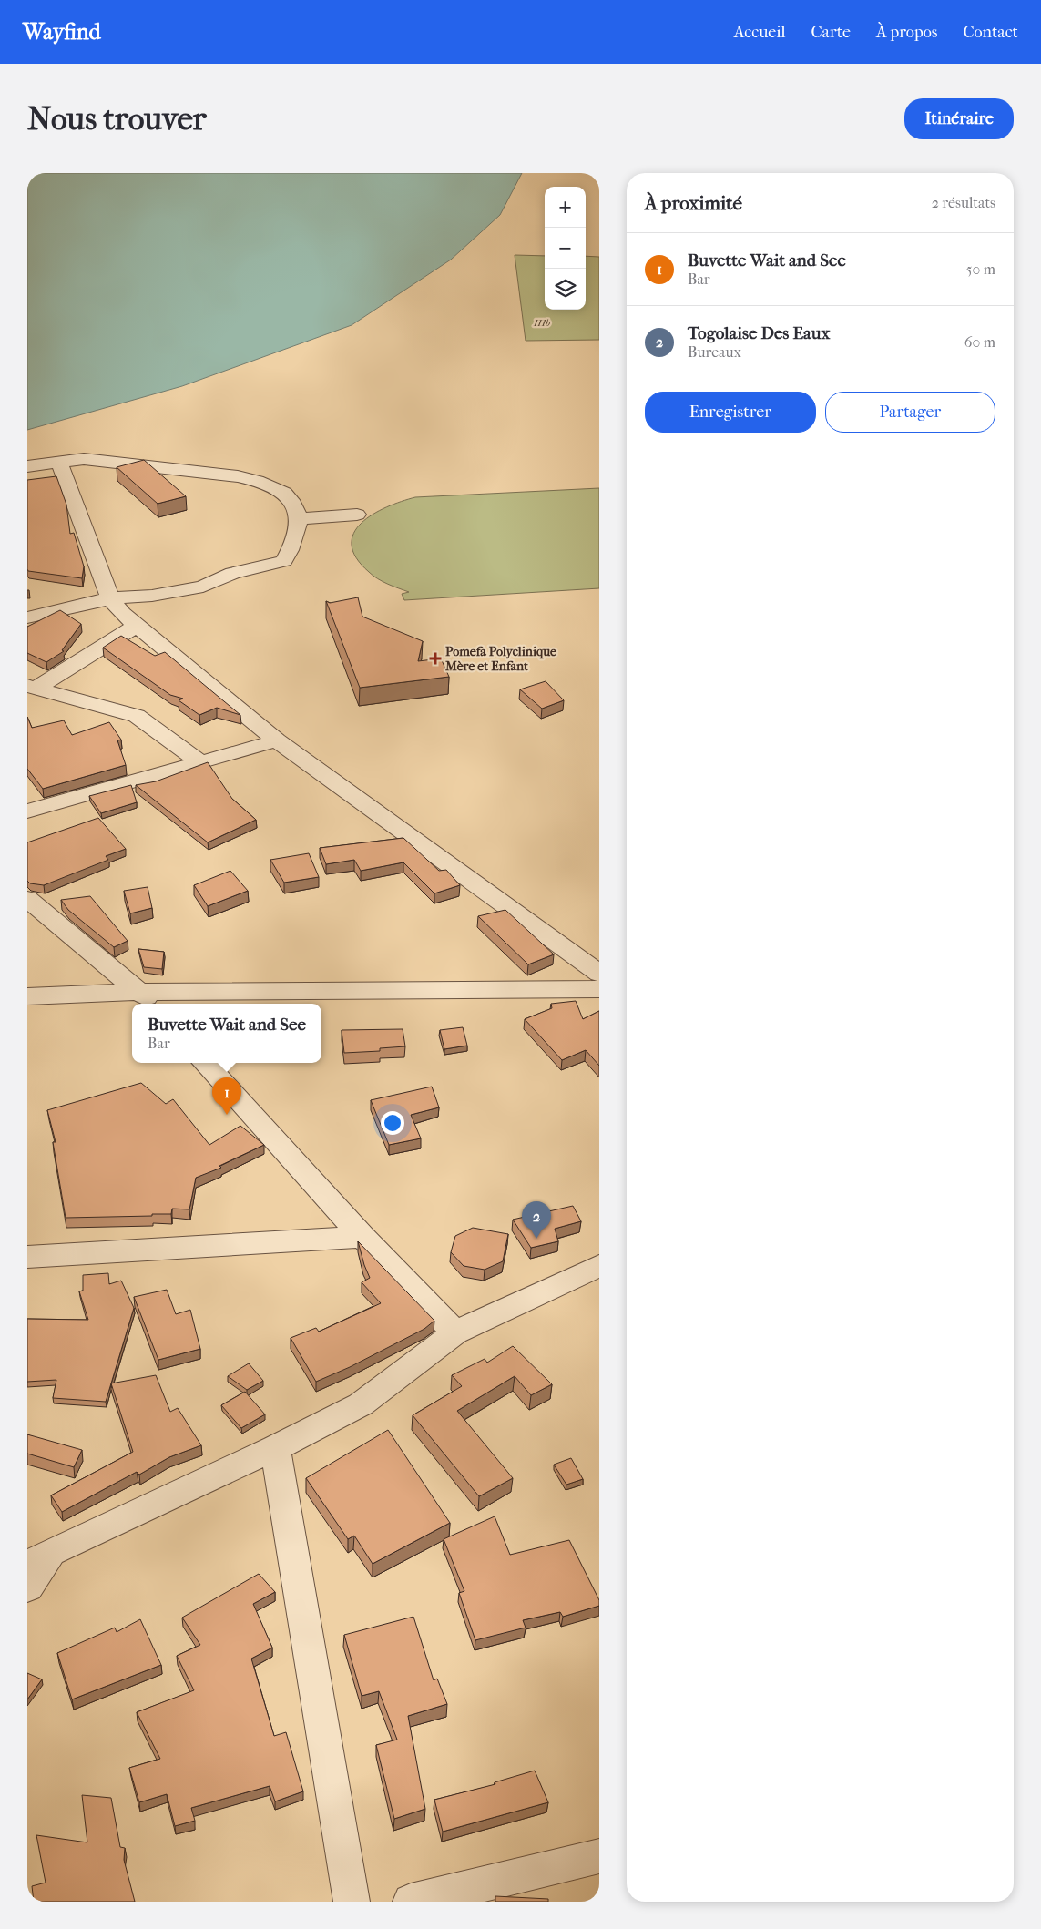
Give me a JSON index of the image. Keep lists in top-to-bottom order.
{
  "parks": ["IIIb"],
  "places": {
    "health": ["Pomefa Polyclinique Mère et Enfant"]
  },
  "page": {
    "header": "Wayfind",
    "nav": [
      "Accueil",
      "Carte",
      "À propos",
      "Contact"
    ],
    "buttons": [
      "Itinéraire",
      ["Enregistrer", "Partager"]
    ],
    "title": "Nous trouver",
    "heading": ["À proximité", "2 résultats"],
    "map_buttons": ["+", "−"],
    "list": [
      {
        "mark": "1",
        "name": "Buvette Wait and See",
        "note": "Bar",
        "value": "50 m"
      },
      {
        "mark": "2",
        "name": "Togolaise Des Eaux",
        "note": "Bureaux",
        "value": "60 m"
      }
    ],
    "popup": ["Buvette Wait and See", "Bar"],
    "pins": ["1", "2"]
  }
}
